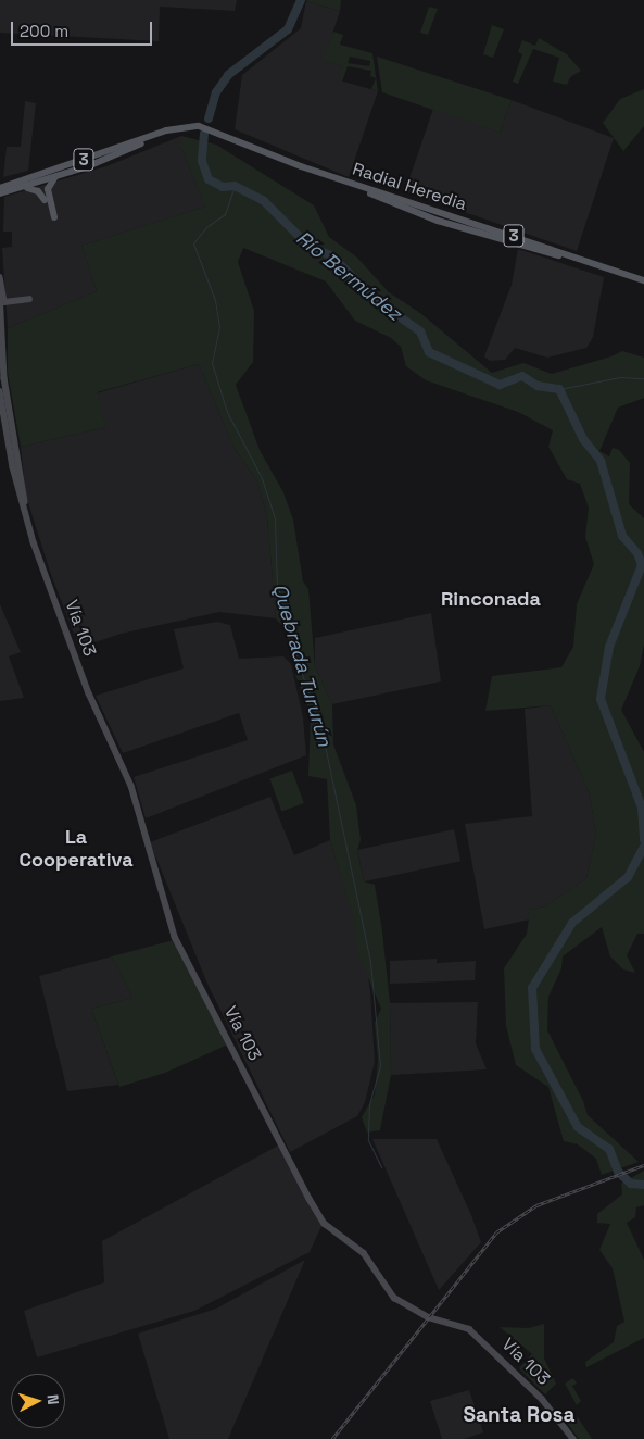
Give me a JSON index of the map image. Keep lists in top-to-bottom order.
{
  "streets": {
    "main road": ["3", "Radial Heredia", "Vía 103"]
  },
  "districts": ["Rinconada", "La Cooperativa", "Santa Rosa"],
  "water": ["Río Bermúdez", "Quebrada Tururún"],
  "scale_bar": "200 m",
  "north": "right"
}
